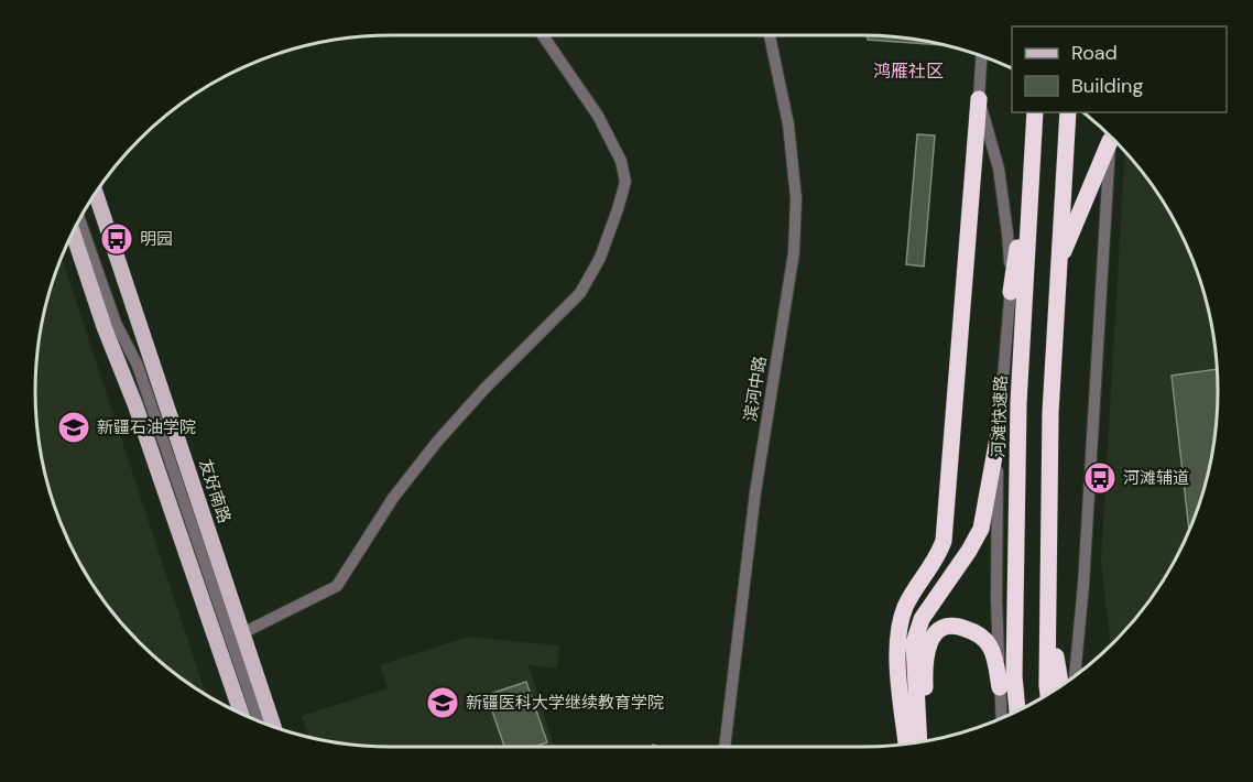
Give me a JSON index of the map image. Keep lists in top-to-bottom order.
{
  "streets": {
    "highway": ["河滩快速路"],
    "main road": ["友好南路"],
    "street": ["滨河中路"]
  },
  "districts": ["鸿雁社区"],
  "places": {
    "bus stop": ["明园", "河滩辅道"],
    "school or university": ["新疆石油学院", "新疆医科大学继续教育学院"]
  },
  "legend": ["Road", "Building"]
}
